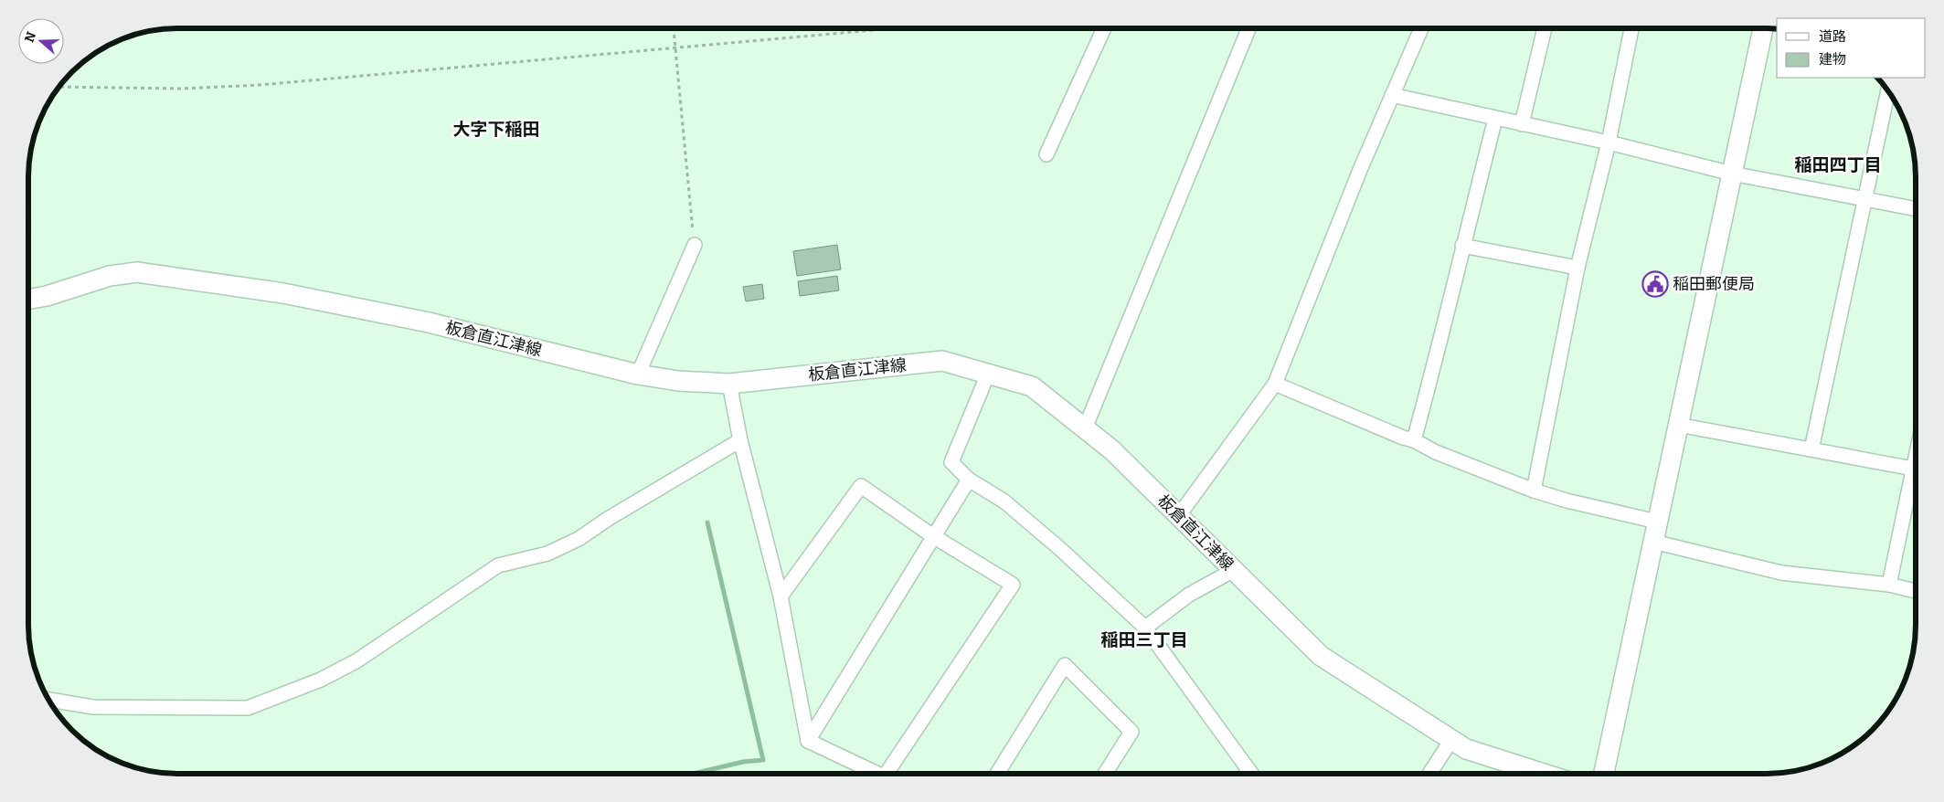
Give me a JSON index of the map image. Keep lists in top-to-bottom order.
{
  "streets": {
    "main road": ["板倉直江津線"]
  },
  "districts": ["大字下稲田", "稲田四丁目", "稲田三丁目"],
  "places": {
    "public building": ["稲田郵便局"]
  },
  "legend": ["道路", "建物"],
  "north": "left"
}
